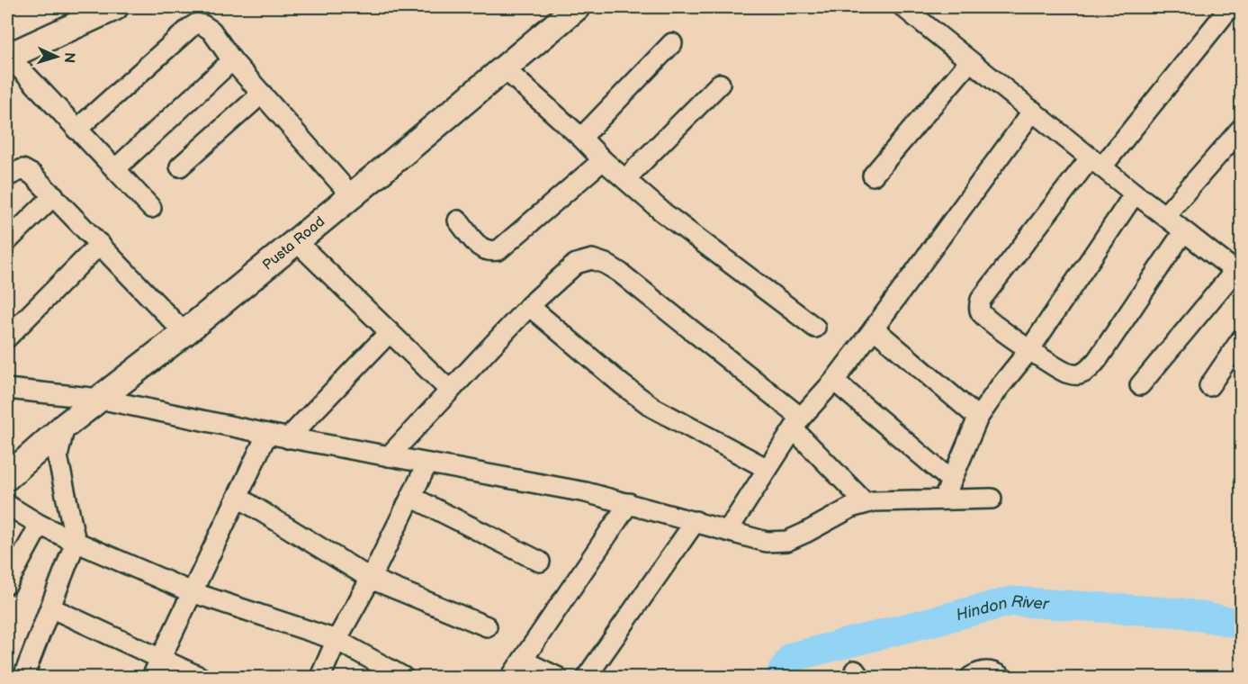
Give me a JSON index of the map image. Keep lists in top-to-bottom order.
{
  "streets": {
    "street": ["Pusta Road"]
  },
  "water": ["Hindon River"],
  "north": "right"
}
